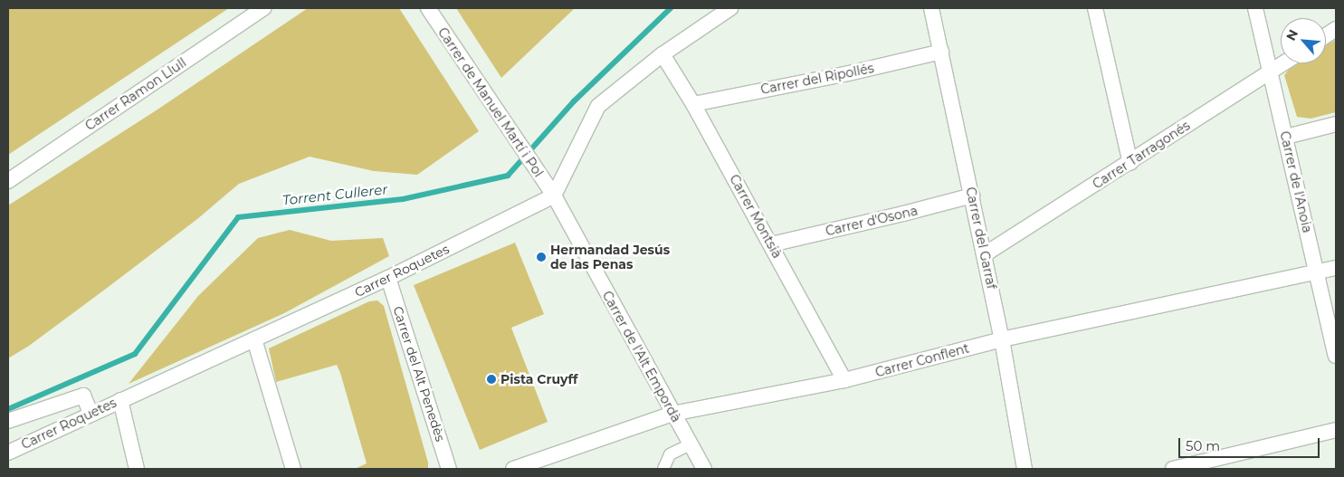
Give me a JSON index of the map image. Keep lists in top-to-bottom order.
{
  "streets": {
    "street": [
      "Carrer del Ripollés",
      "Carrer Ramon Llull",
      "Carrer de Manuel Martí i Pol",
      "Carrer Tarragonés",
      "Carrer de l'Anoia",
      "Carrer Montsià",
      "Carrer d'Osona",
      "Carrer del Garraf",
      "Carrer Roquetes",
      "Carrer de l'Alt Empordà",
      "Carrer Conflent",
      "Carrer del Alt Penedès"
    ]
  },
  "crossings": [
    ["Carrer del Ripollés", "Carrer Montsià"],
    ["Carrer del Ripollés", "Carrer del Garraf"],
    ["Carrer de Manuel Martí i Pol", "Carrer Roquetes"],
    ["Carrer de Manuel Martí i Pol", "Carrer de l'Alt Empordà"],
    ["Carrer Tarragonés", "Carrer de l'Anoia"],
    ["Carrer Tarragonés", "Carrer del Garraf"],
    ["Carrer de l'Anoia", "Carrer Conflent"],
    ["Carrer Montsià", "Carrer d'Osona"],
    ["Carrer Montsià", "Carrer Conflent"],
    ["Carrer d'Osona", "Carrer del Garraf"],
    ["Carrer del Garraf", "Carrer Conflent"],
    ["Carrer Roquetes", "Carrer de l'Alt Empordà"],
    ["Carrer Roquetes", "Carrer del Alt Penedès"],
    ["Carrer de l'Alt Empordà", "Carrer Conflent"]
  ],
  "water": ["Torrent Cullerer"],
  "places": ["Hermandad Jesús de las Penas", "Pista Cruyff"],
  "scale_bar": "50 m",
  "north": "top left"
}
